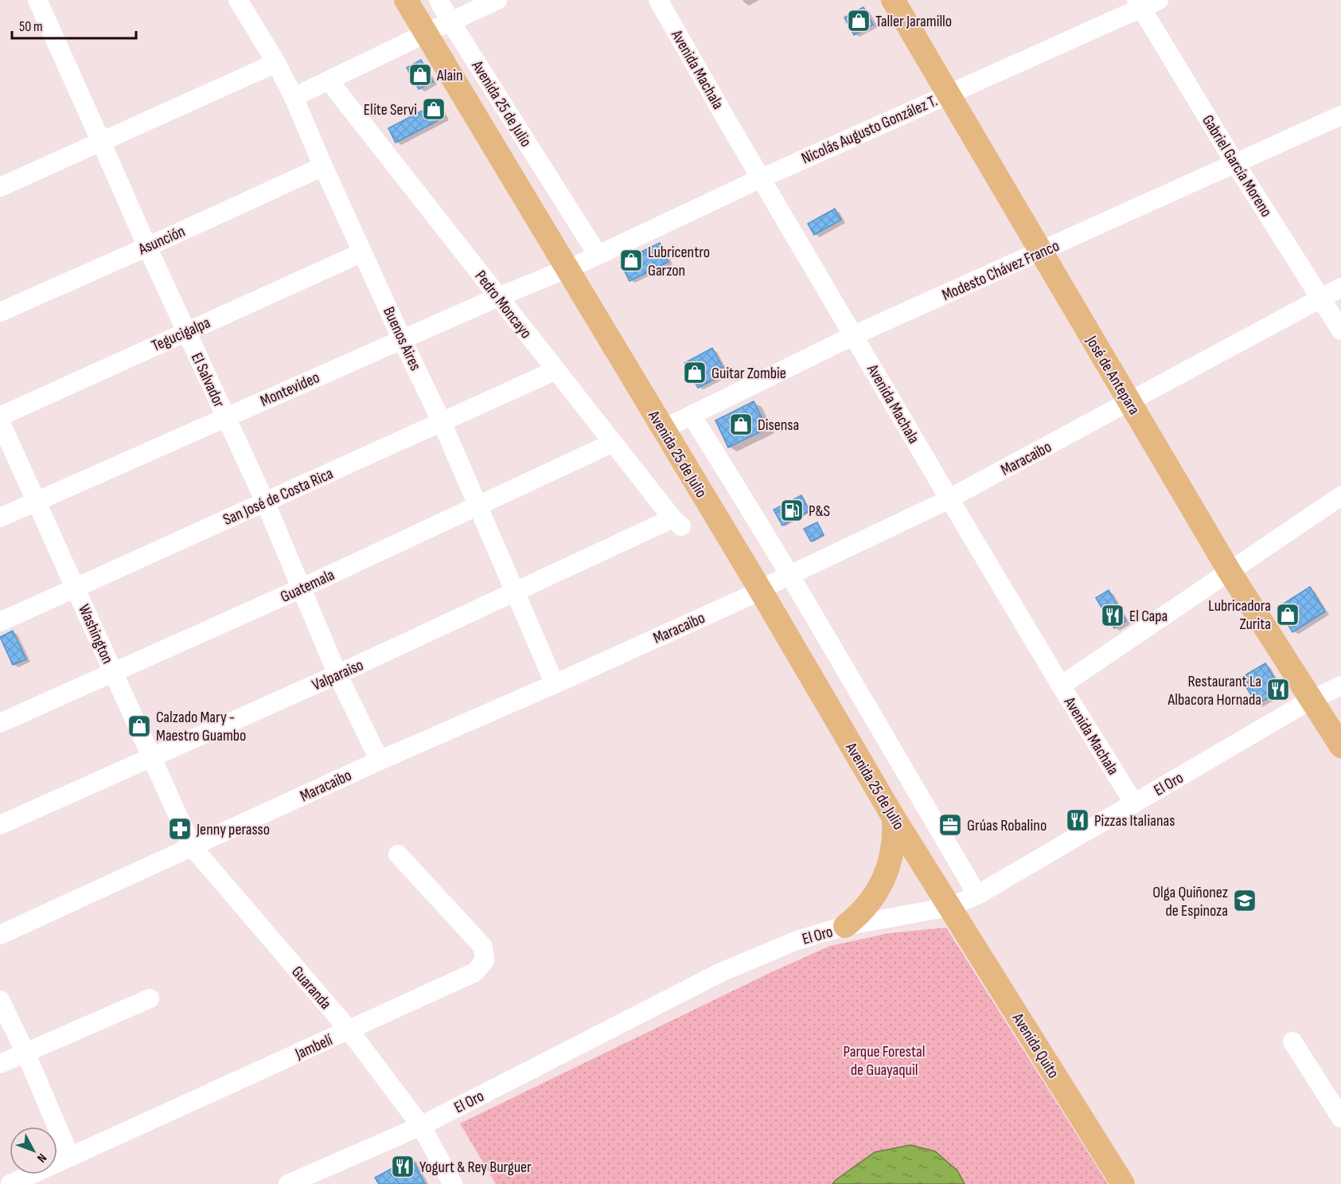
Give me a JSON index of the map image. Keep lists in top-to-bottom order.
{
  "streets": {
    "main road": ["Avenida 25 de Julio", "José de Antepara", "Avenida Quito"],
    "street": [
      "Avenida Machala",
      "Nicolás Augusto González T.",
      "Gabriel García Moreno",
      "Asunción",
      "Modesto Chávez Franco",
      "Pedro Moncayo",
      "Tegucigalpa",
      "Buenos Aires",
      "El Salvador",
      "Montevideo",
      "Maracaibo",
      "San José de Costa Rica",
      "Guatemala",
      "Washington",
      "Valparaiso",
      "El Oro",
      "Guaranda",
      "Jambelí"
    ]
  },
  "crossings": [
    ["Avenida Machala", "Nicolás Augusto González T."],
    ["Avenida Machala", "Modesto Chávez Franco"],
    ["Avenida Machala", "Maracaibo"],
    ["Avenida Machala", "El Oro"],
    ["Avenida 25 de Julio", "Nicolás Augusto González T."],
    ["Avenida 25 de Julio", "Modesto Chávez Franco"],
    ["Avenida 25 de Julio", "Montevideo"],
    ["Avenida 25 de Julio", "Maracaibo"],
    ["Avenida 25 de Julio", "El Oro"],
    ["Avenida 25 de Julio", "Avenida Quito"],
    ["Nicolás Augusto González T.", "Gabriel García Moreno"],
    ["Nicolás Augusto González T.", "José de Antepara"],
    ["Nicolás Augusto González T.", "Montevideo"],
    ["Gabriel García Moreno", "Modesto Chávez Franco"],
    ["Gabriel García Moreno", "Maracaibo"],
    ["Asunción", "Buenos Aires"],
    ["Asunción", "El Salvador"],
    ["Modesto Chávez Franco", "José de Antepara"],
    ["Pedro Moncayo", "Montevideo"],
    ["Pedro Moncayo", "San José de Costa Rica"],
    ["Pedro Moncayo", "Guatemala"],
    ["Pedro Moncayo", "Valparaiso"],
    ["Tegucigalpa", "Buenos Aires"],
    ["Tegucigalpa", "El Salvador"],
    ["Buenos Aires", "Montevideo"],
    ["Buenos Aires", "Maracaibo"],
    ["Buenos Aires", "San José de Costa Rica"],
    ["Buenos Aires", "Guatemala"],
    ["Buenos Aires", "Valparaiso"],
    ["José de Antepara", "Maracaibo"],
    ["José de Antepara", "El Oro"],
    ["El Salvador", "Montevideo"],
    ["El Salvador", "Maracaibo"],
    ["El Salvador", "San José de Costa Rica"],
    ["El Salvador", "Guatemala"],
    ["El Salvador", "Valparaiso"],
    ["Montevideo", "Washington"],
    ["Maracaibo", "Washington"],
    ["Maracaibo", "Guaranda"],
    ["San José de Costa Rica", "Washington"],
    ["Guatemala", "Washington"],
    ["Washington", "Valparaiso"],
    ["Washington", "Guaranda"],
    ["El Oro", "Guaranda"],
    ["El Oro", "Avenida Quito"],
    ["Guaranda", "Jambelí"]
  ],
  "parks": ["Parque Forestal de Guayaquil"],
  "places": {
    "shop": [
      "Taller Jaramillo",
      "Alain",
      "Elite Servi",
      "Lubricentro Garzon",
      "Guitar Zombie",
      "Disensa",
      "Lubricadora Zurita",
      "Calzado Mary - Maestro Guambo"
    ],
    "fuel station": ["P&S"],
    "restaurant": [
      "El Capa",
      "Restaurant La Albacora Hornada",
      "Pizzas Italianas",
      "Yogurt & Rey Burguer"
    ],
    "office": ["Grúas Robalino"],
    "pharmacy": ["Jenny perasso"],
    "school or university": ["Olga Quiñonez de Espinoza"]
  },
  "scale_bar": "50 m",
  "north": "bottom right"
}
